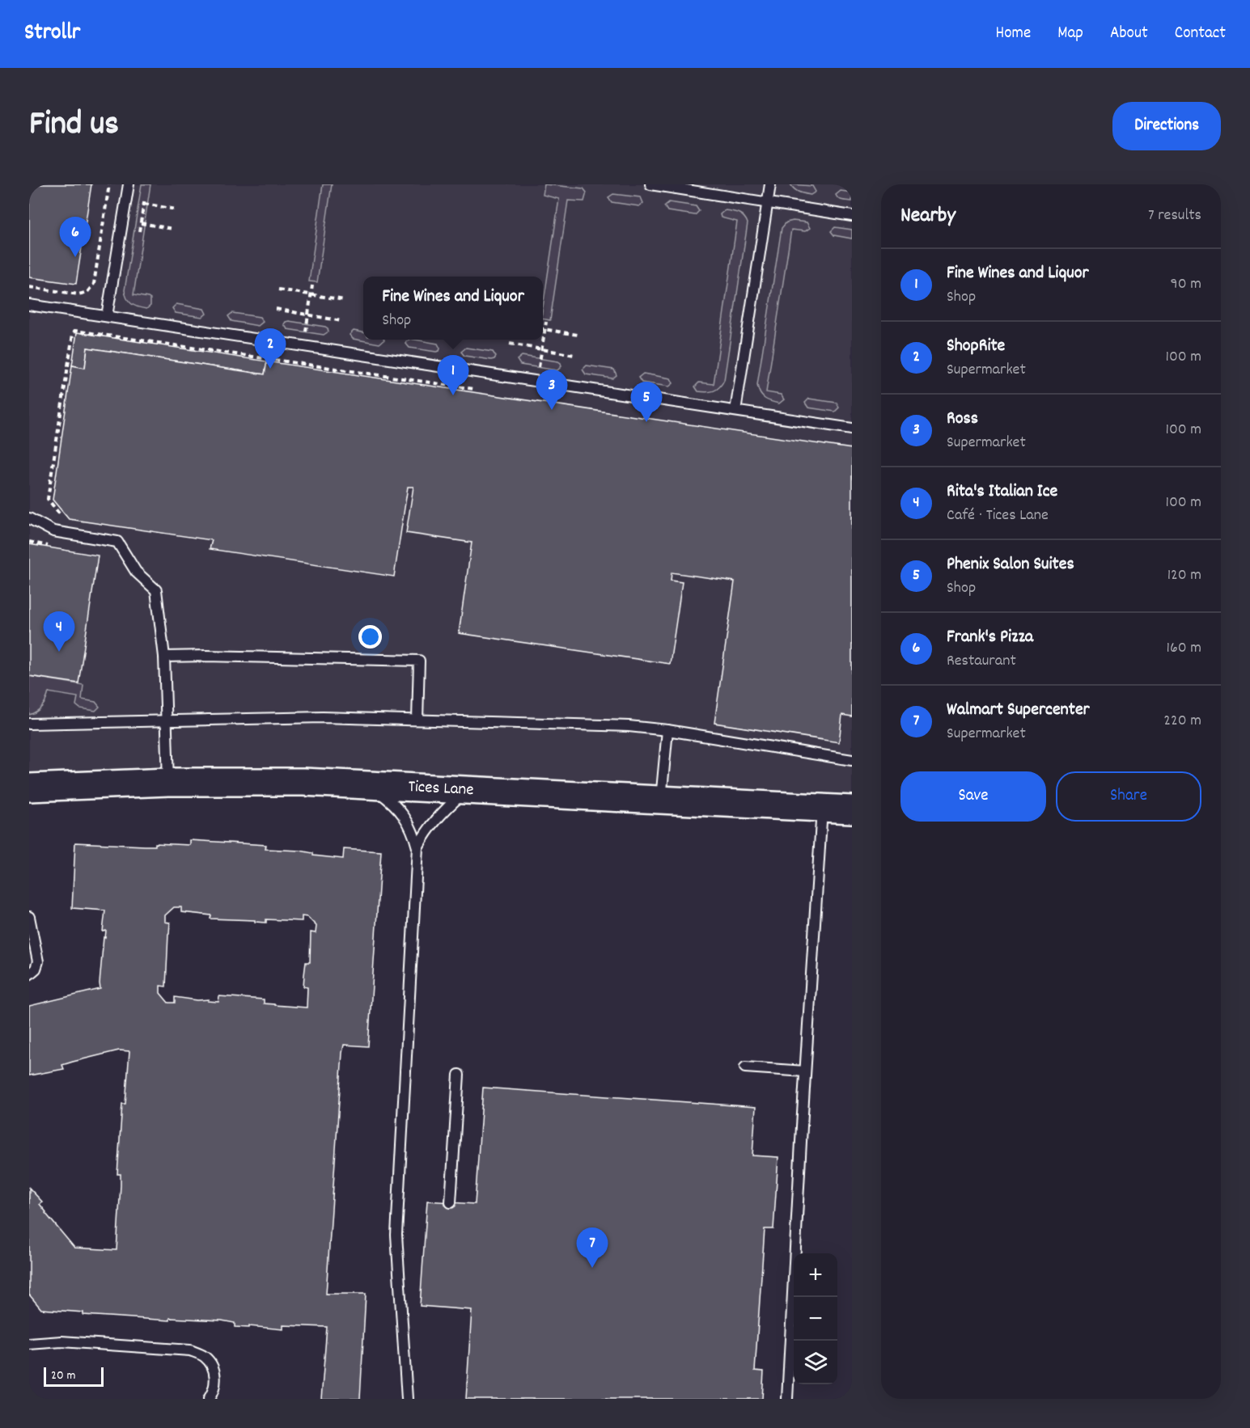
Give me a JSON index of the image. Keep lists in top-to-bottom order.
{
  "streets": {
    "street": ["Tices Lane"]
  },
  "scale_bar": "20 m",
  "page": {
    "header": "Strollr",
    "nav": [
      "Home",
      "Map",
      "About",
      "Contact"
    ],
    "title": "Find us",
    "buttons": [
      "Directions",
      ["Save", "Share"]
    ],
    "heading": ["Nearby", "7 results"],
    "pins": [
      "6",
      "2",
      "1",
      "3",
      "5",
      "4",
      "7"
    ],
    "list": [
      {
        "mark": "1",
        "name": "Fine Wines and Liquor",
        "note": "Shop",
        "value": "90 m"
      },
      {
        "mark": "2",
        "name": "ShopRite",
        "note": "Supermarket",
        "value": "100 m"
      },
      {
        "mark": "3",
        "name": "Ross",
        "note": "Supermarket",
        "value": "100 m"
      },
      {
        "mark": "4",
        "name": "Rita's Italian Ice",
        "note": "Café · Tices Lane",
        "value": "100 m"
      },
      {
        "mark": "5",
        "name": "Phenix Salon Suites",
        "note": "Shop",
        "value": "120 m"
      },
      {
        "mark": "6",
        "name": "Frank's Pizza",
        "note": "Restaurant",
        "value": "160 m"
      },
      {
        "mark": "7",
        "name": "Walmart Supercenter",
        "note": "Supermarket",
        "value": "220 m"
      }
    ],
    "popup": ["Fine Wines and Liquor", "Shop"],
    "map_buttons": ["+", "−"],
    "scale": "20 m"
  }
}
